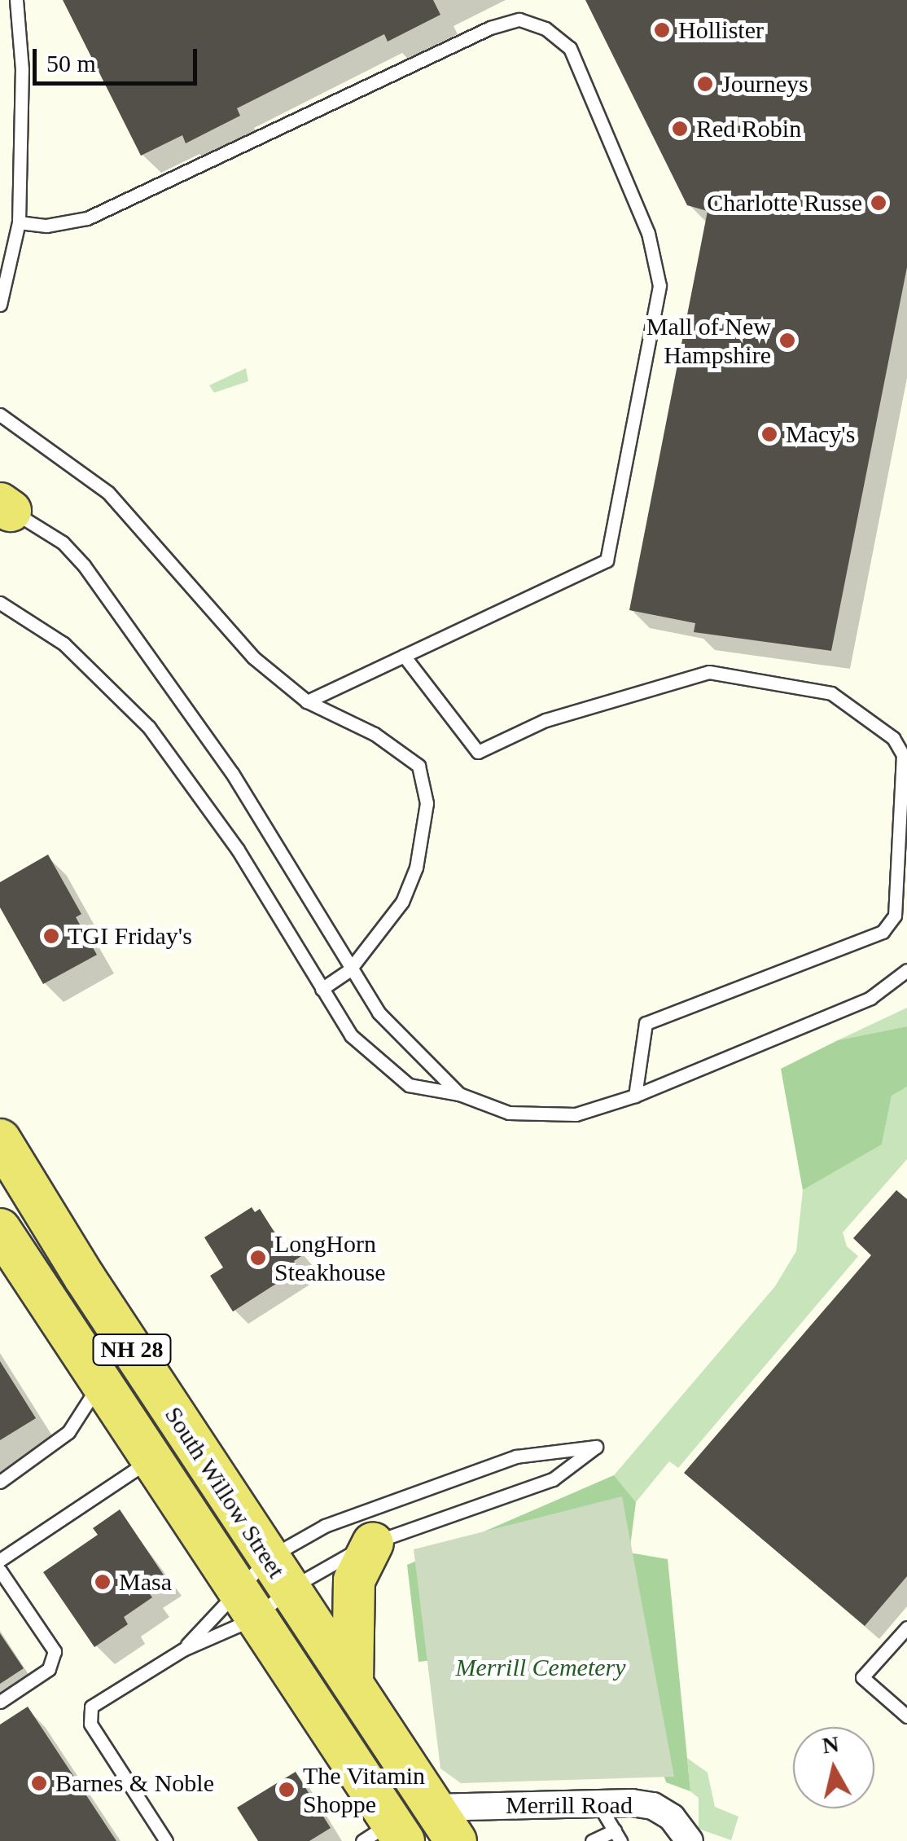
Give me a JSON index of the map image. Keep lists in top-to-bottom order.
{
  "streets": {
    "main road": ["NH 28", "South Willow Street"],
    "street": ["Merrill Road"]
  },
  "crossings": [
    ["South Willow Street", "Merrill Road"]
  ],
  "parks": ["Merrill Cemetery"],
  "places": [
    "Hollister",
    "Journeys",
    "Red Robin",
    "Charlotte Russe",
    "Mall of New Hampshire",
    "Macy's",
    "TGI Friday's",
    "LongHorn Steakhouse",
    "Masa",
    "Barnes & Noble",
    "The Vitamin Shoppe"
  ],
  "scale_bar": "50 m",
  "north": "top"
}
